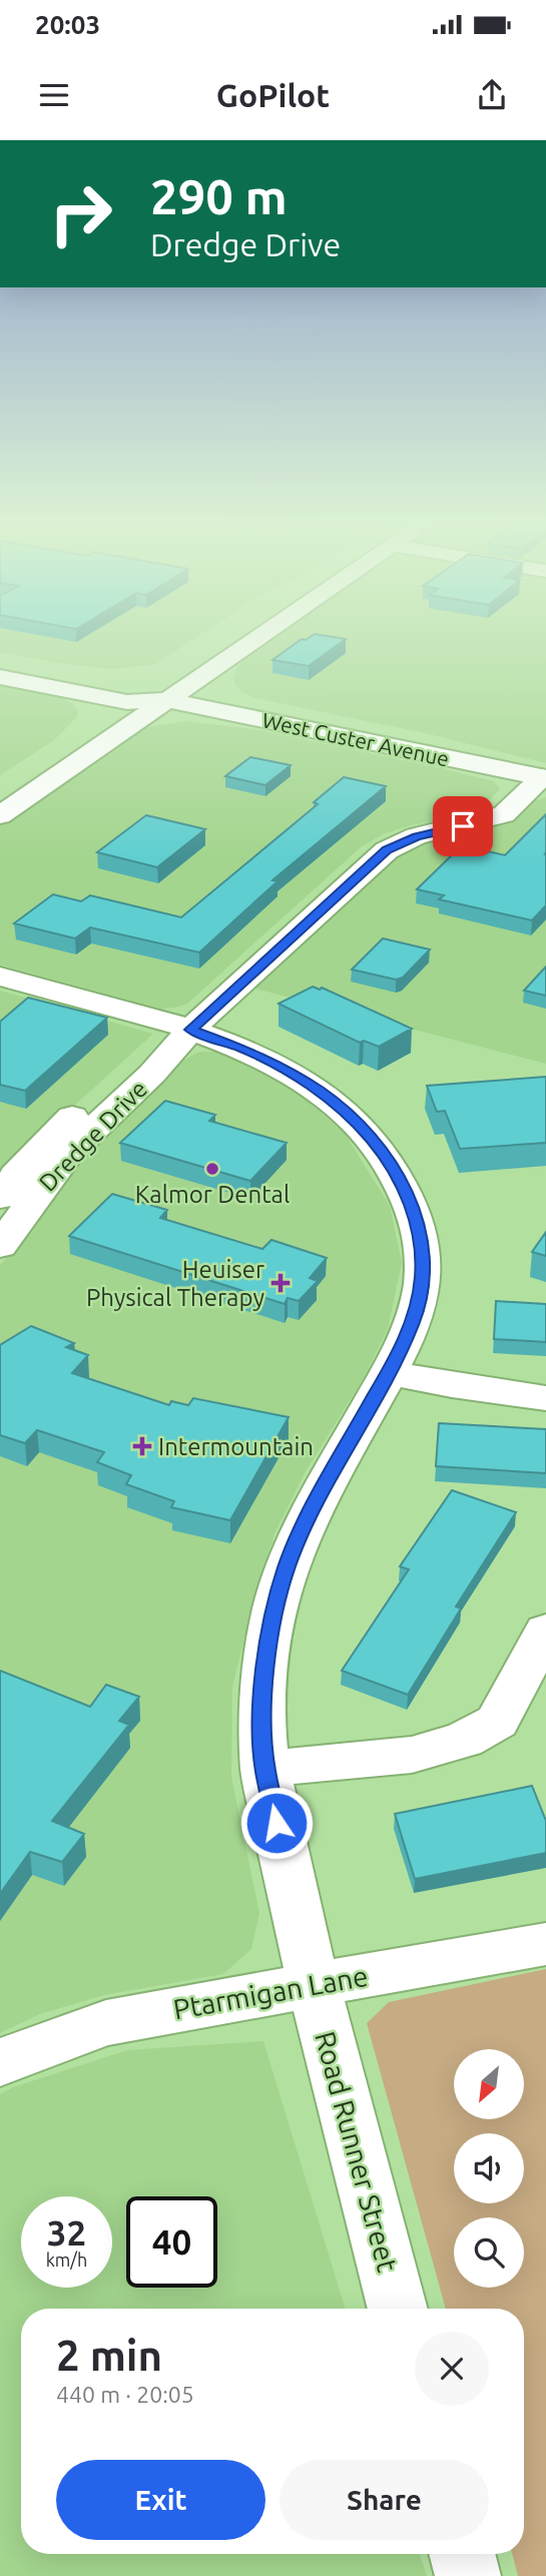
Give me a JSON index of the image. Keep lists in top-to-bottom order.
{
  "streets": {
    "street": [
      "West Custer Avenue",
      "Dredge Drive",
      "Ptarmigan Lane",
      "Road Runner Street"
    ]
  },
  "crossings": [
    ["West Custer Avenue", "Dredge Drive"],
    ["Dredge Drive", "Road Runner Street"],
    ["Ptarmigan Lane", "Road Runner Street"]
  ],
  "places": {
    "other": ["Kalmor Dental"],
    "health": ["Heuiser Physical Therapy", "Intermountain"]
  },
  "north": "bottom left",
  "page": {
    "status": "20:03",
    "header": "GoPilot",
    "turn": ["290 m", "Dredge Drive"],
    "speed": "32 km/h",
    "limit": "40",
    "heading": ["2 min", "440 m · 20:05"],
    "buttons": ["Exit", "Share"]
  }
}
